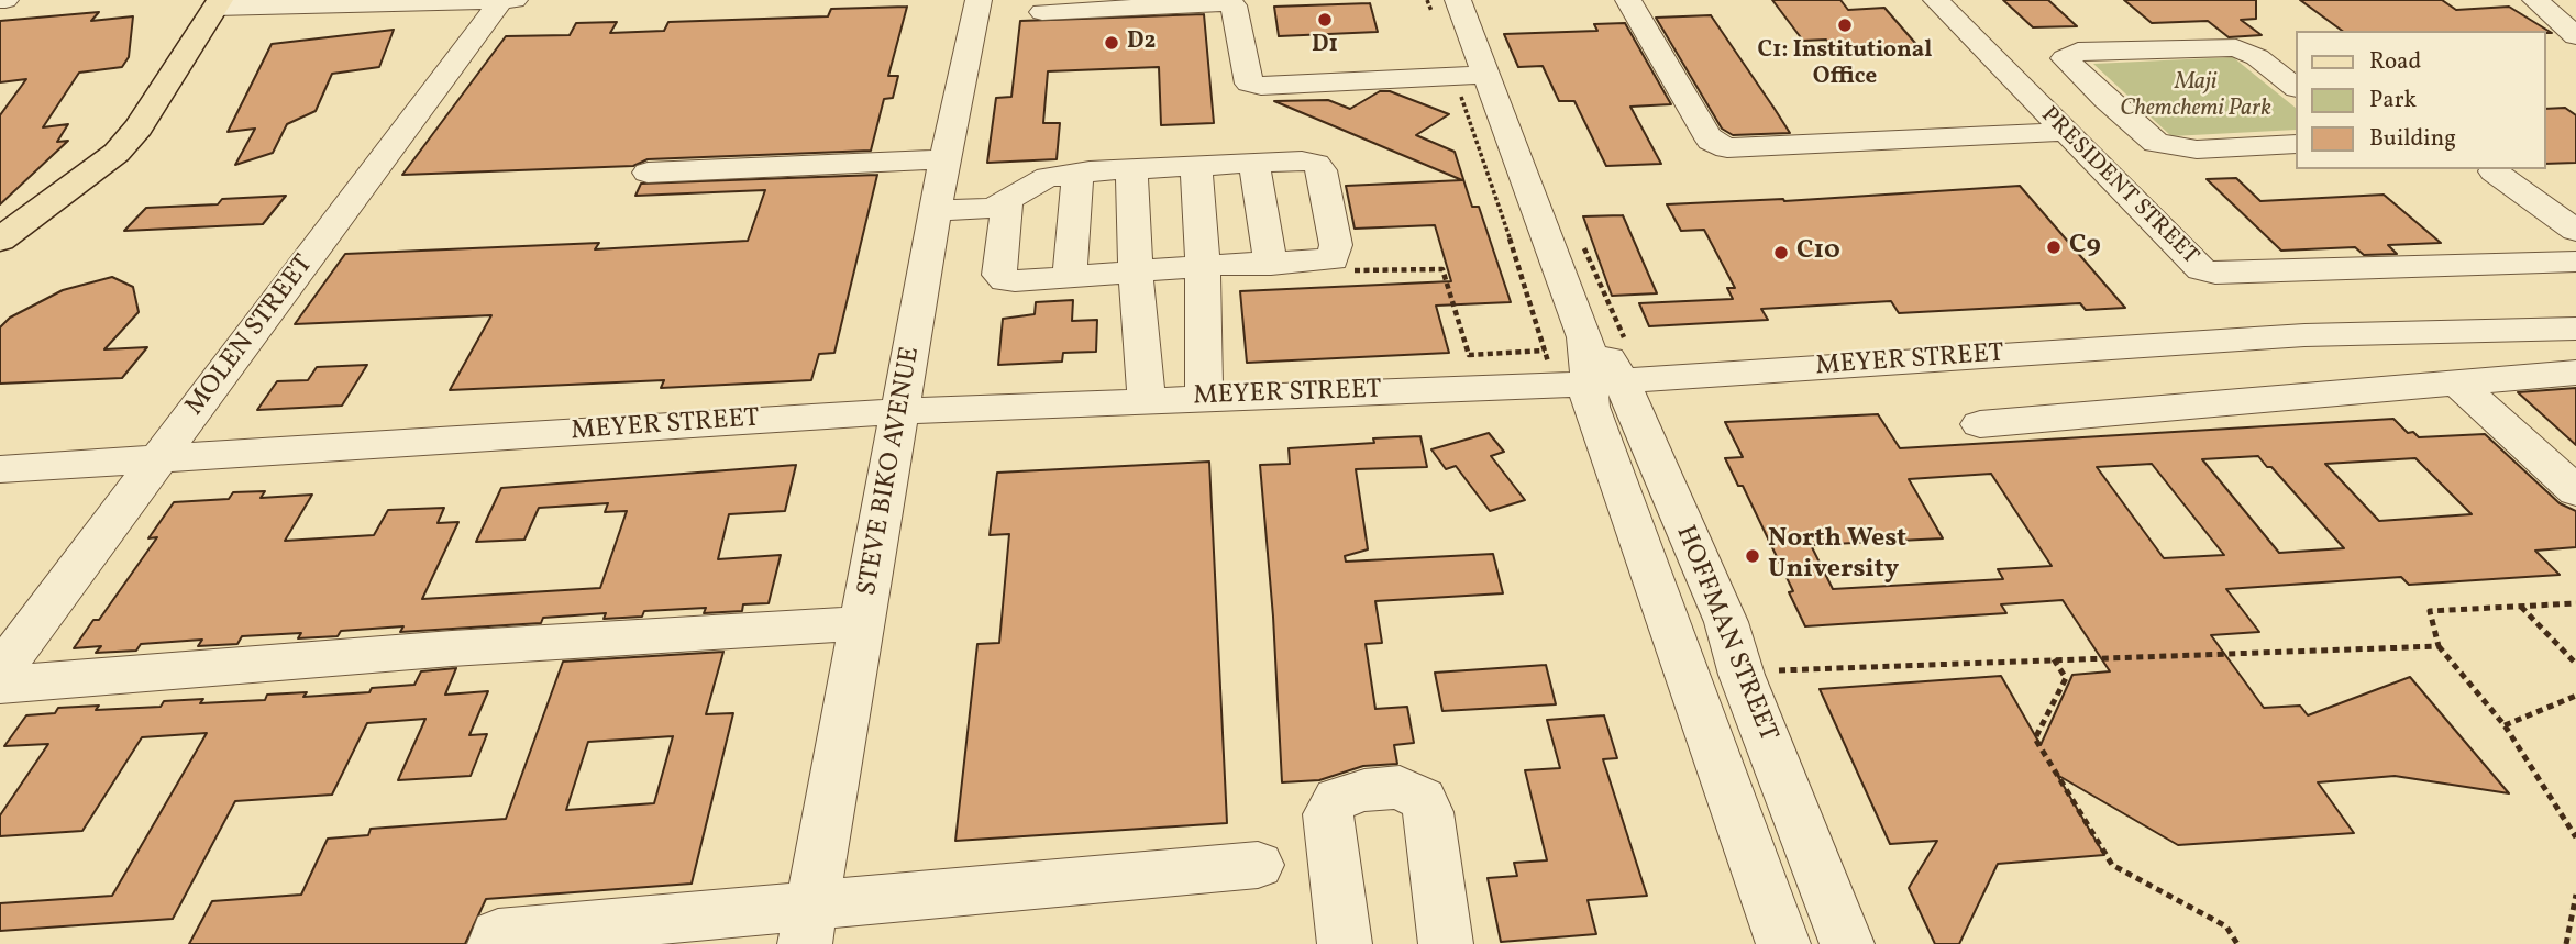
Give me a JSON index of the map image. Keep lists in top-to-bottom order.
{
  "streets": {
    "street": [
      "PRESIDENT STREET",
      "MOLEN STREET",
      "MEYER STREET",
      "STEVE BIKO AVENUE",
      "HOFFMAN STREET"
    ]
  },
  "crossings": [
    ["MOLEN STREET", "MEYER STREET"],
    ["MEYER STREET", "STEVE BIKO AVENUE"],
    ["MEYER STREET", "HOFFMAN STREET"]
  ],
  "parks": ["Maji Chemchemi Park"],
  "places": [
    "D1",
    "C1: Institutional Office",
    "D2",
    "C9",
    "C10",
    "North West University"
  ],
  "legend": ["Road", "Park", "Building"]
}
